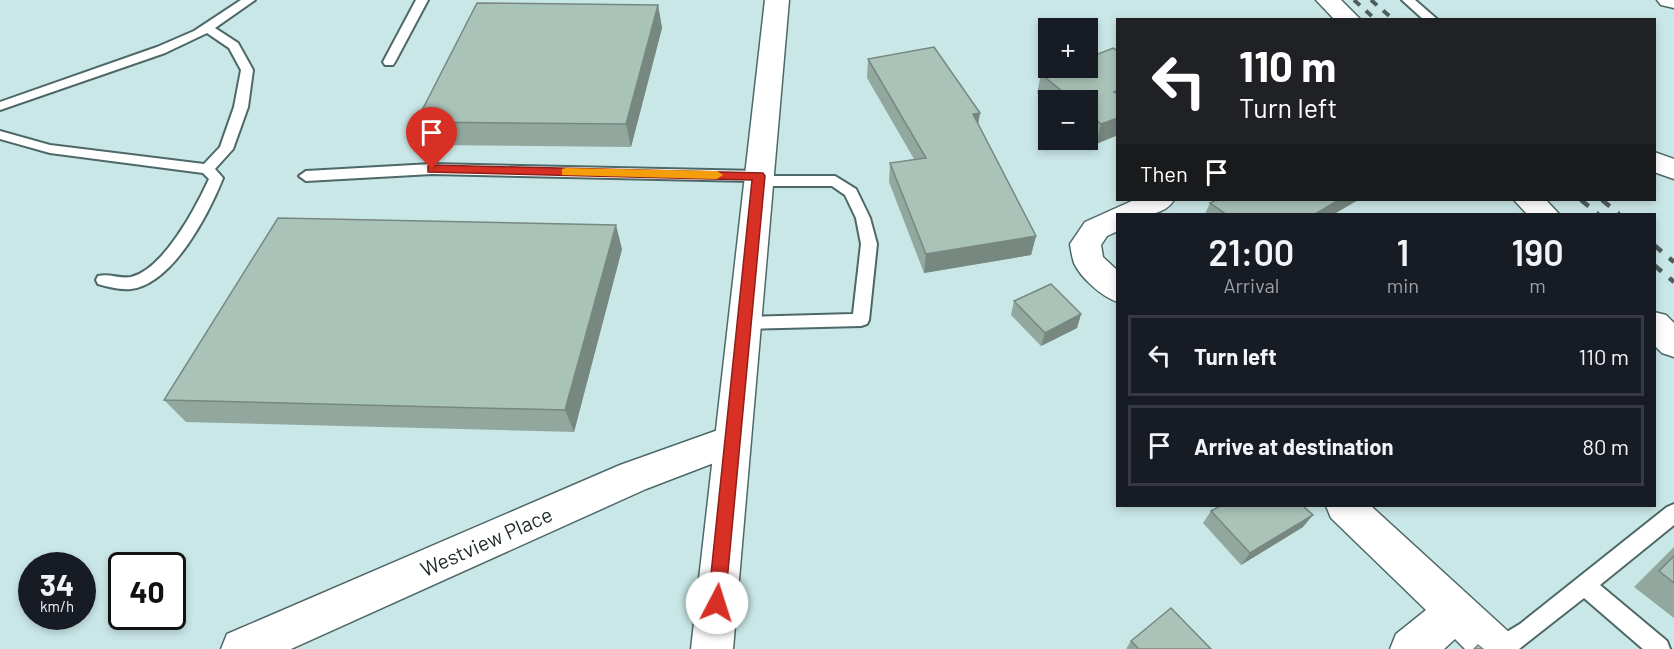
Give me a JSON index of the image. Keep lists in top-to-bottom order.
{
  "streets": {
    "street": ["Westview Place"]
  },
  "page": {
    "map_buttons": ["+", "−"],
    "turn": ["110 m", "Turn left"],
    "then": "Then",
    "eta": [
      "21:00",
      "Arrival",
      "1",
      "min",
      "190",
      "m"
    ],
    "list": [
      {
        "name": "Turn left",
        "value": "110 m"
      },
      {
        "name": "Arrive at destination",
        "value": "80 m"
      }
    ],
    "speed": "34 km/h",
    "limit": "40"
  }
}
